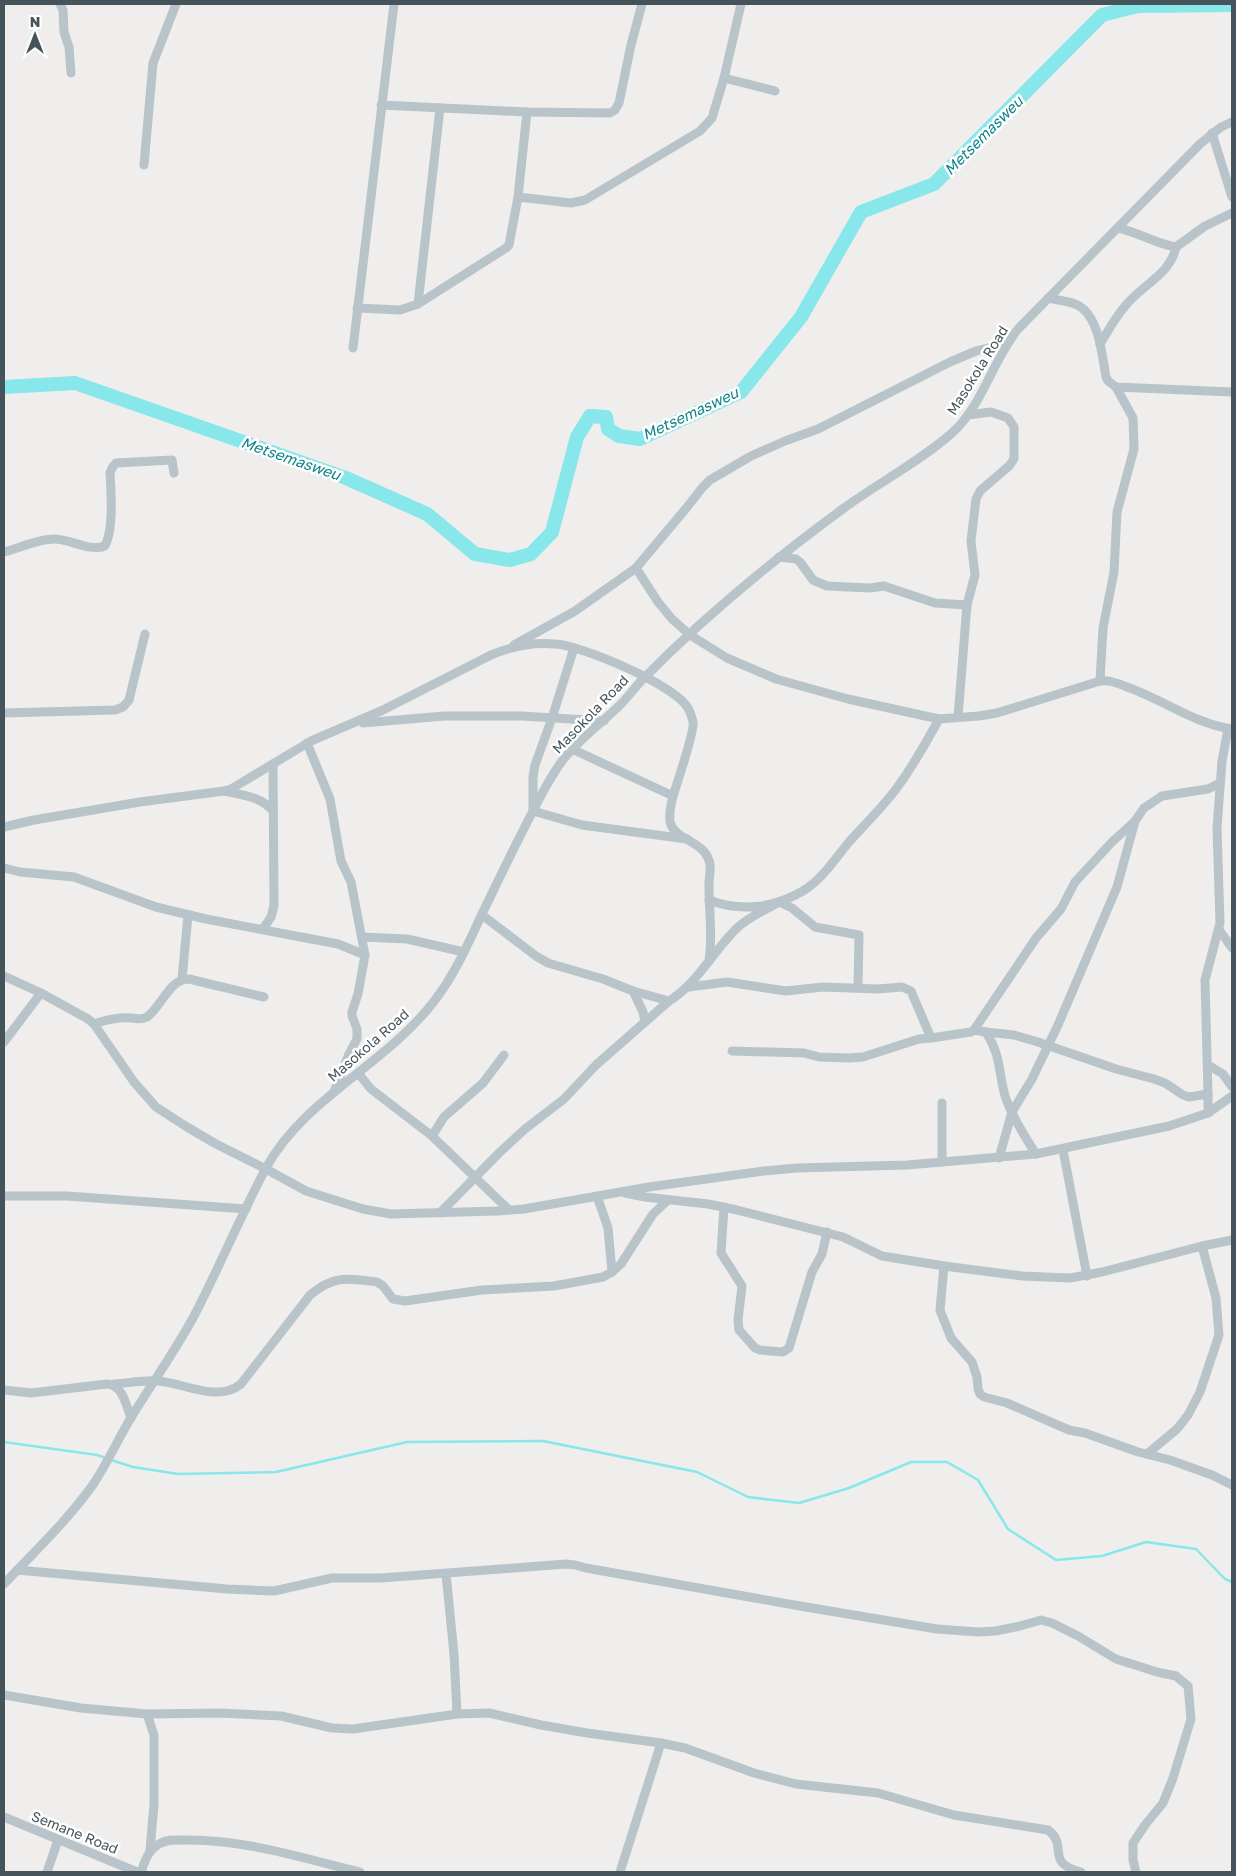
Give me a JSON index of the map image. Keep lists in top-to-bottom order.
{
  "streets": {
    "street": ["Masokola Road", "Semane Road"]
  },
  "water": ["Metsemasweu"],
  "north": "top"
}
